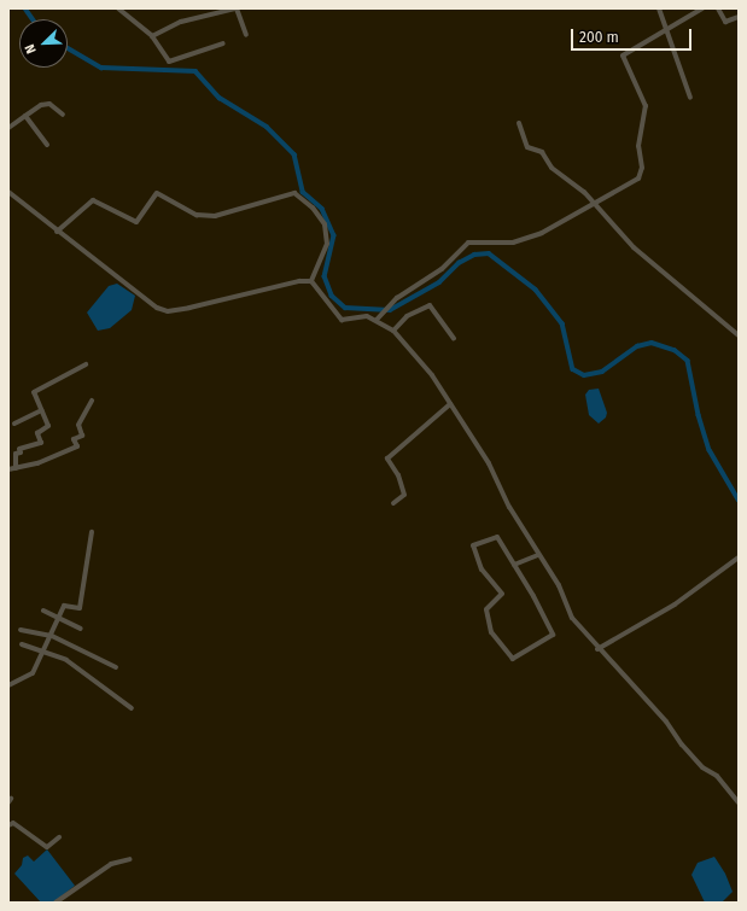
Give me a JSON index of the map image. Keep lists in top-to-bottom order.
{
  "scale_bar": "200 m",
  "north": "bottom left"
}
